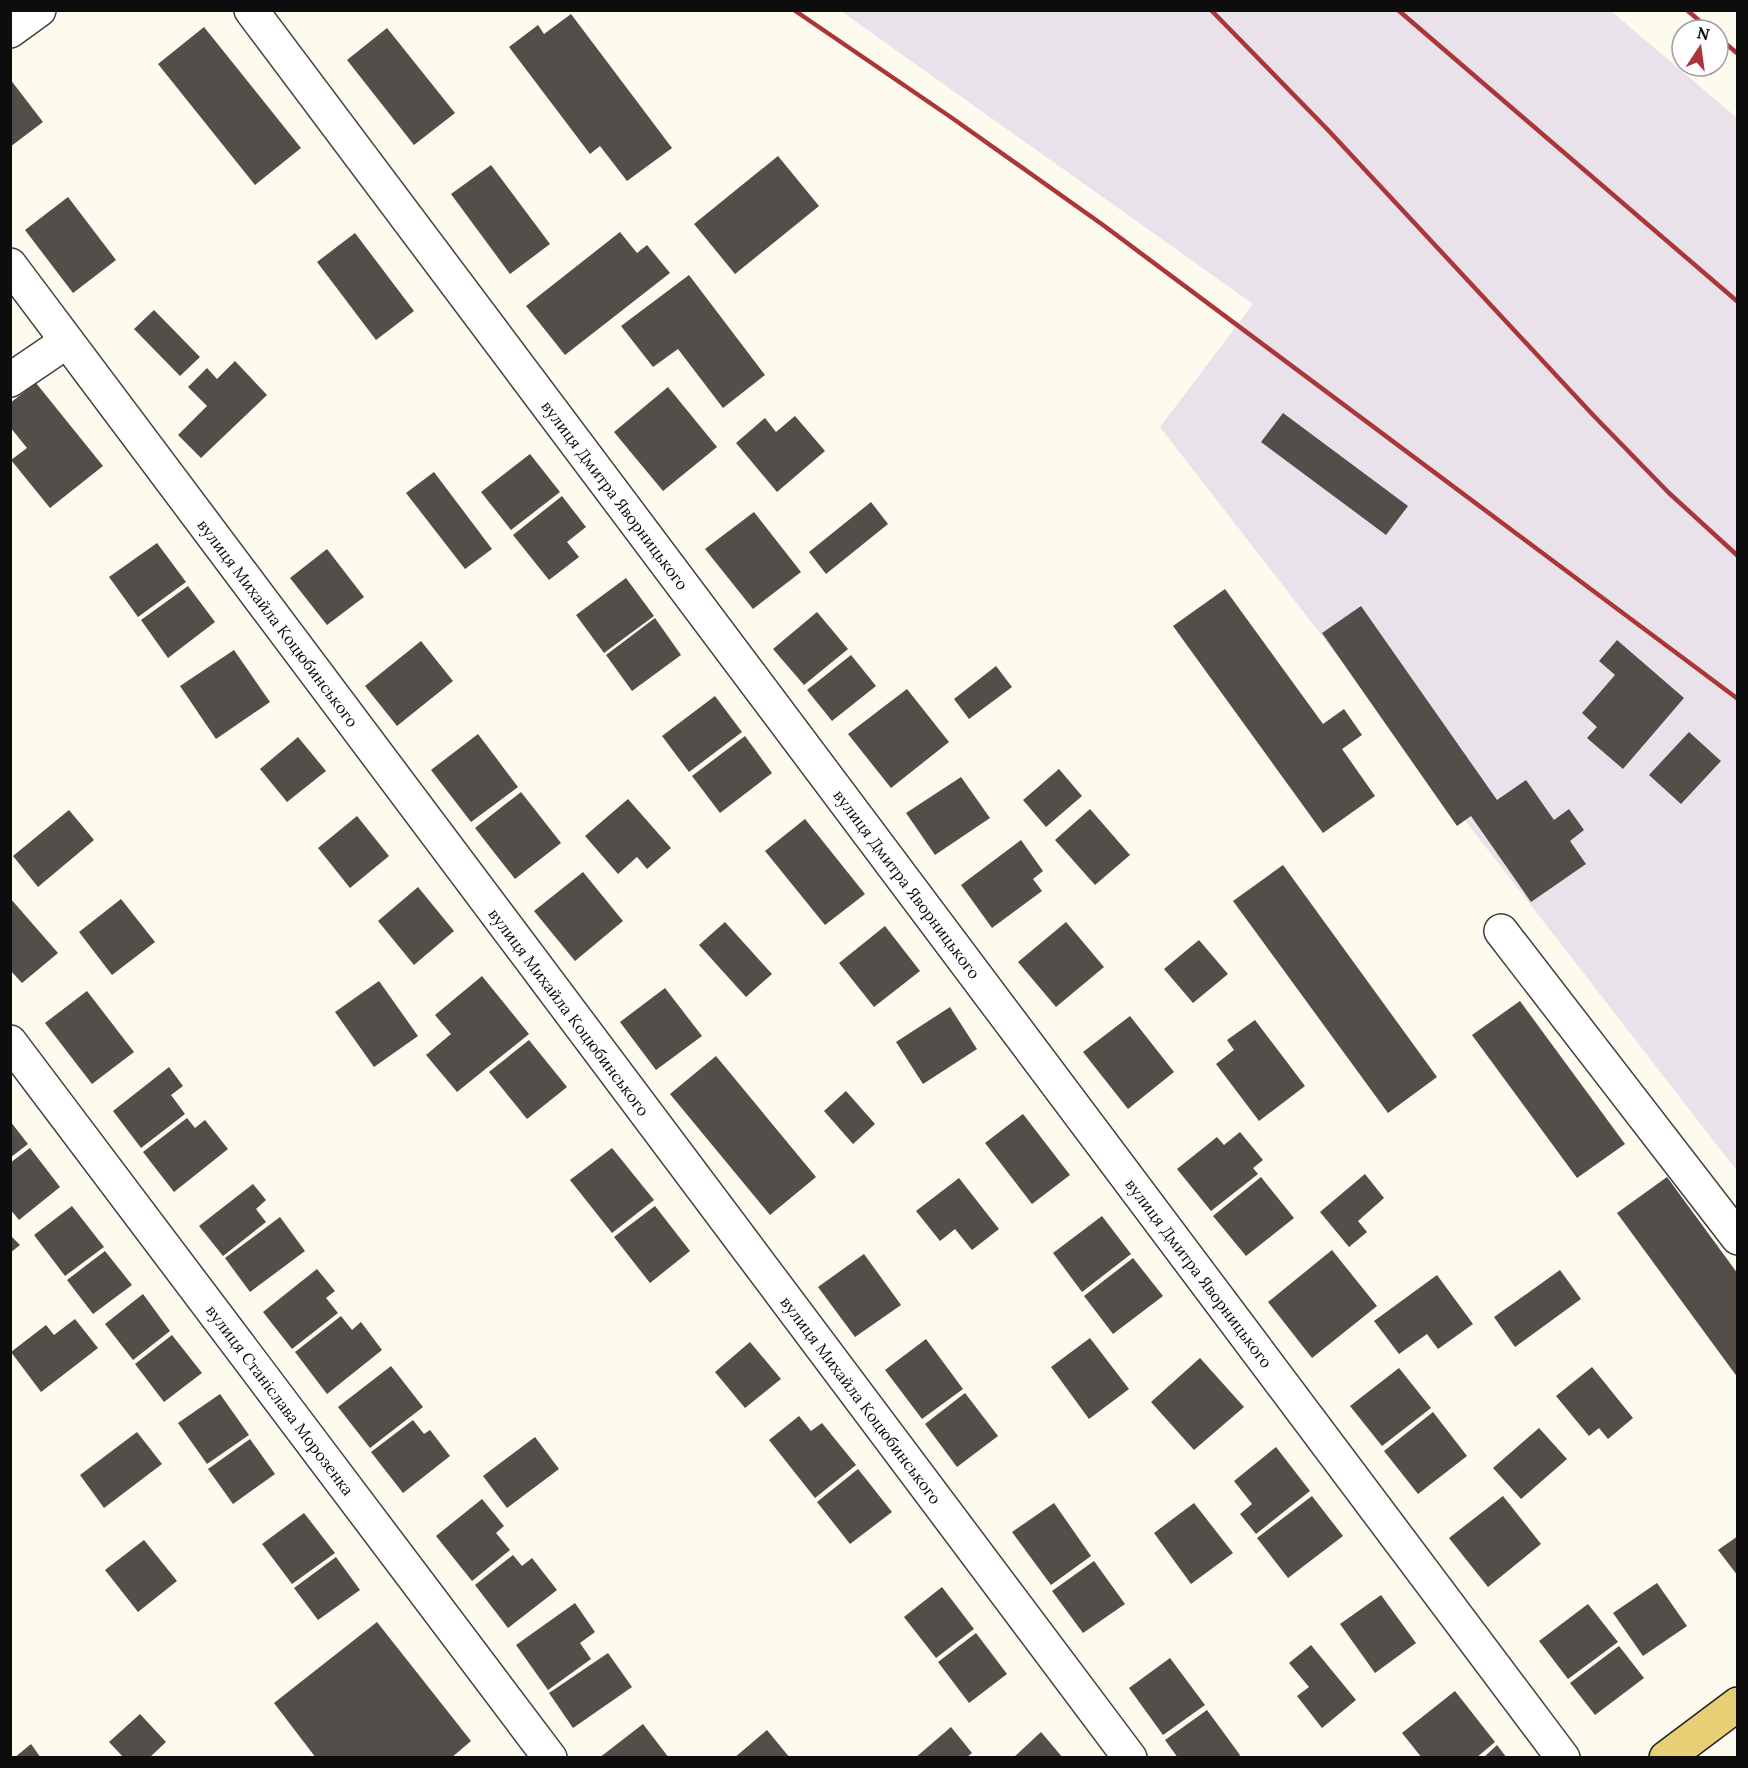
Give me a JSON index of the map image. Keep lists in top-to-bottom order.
{
  "streets": {
    "street": ["вулиця Дмитра Яворницького", "вулиця Михайла Коцюбинського", "вулиця Станіслава Морозенка"]
  },
  "north": "top"
}
